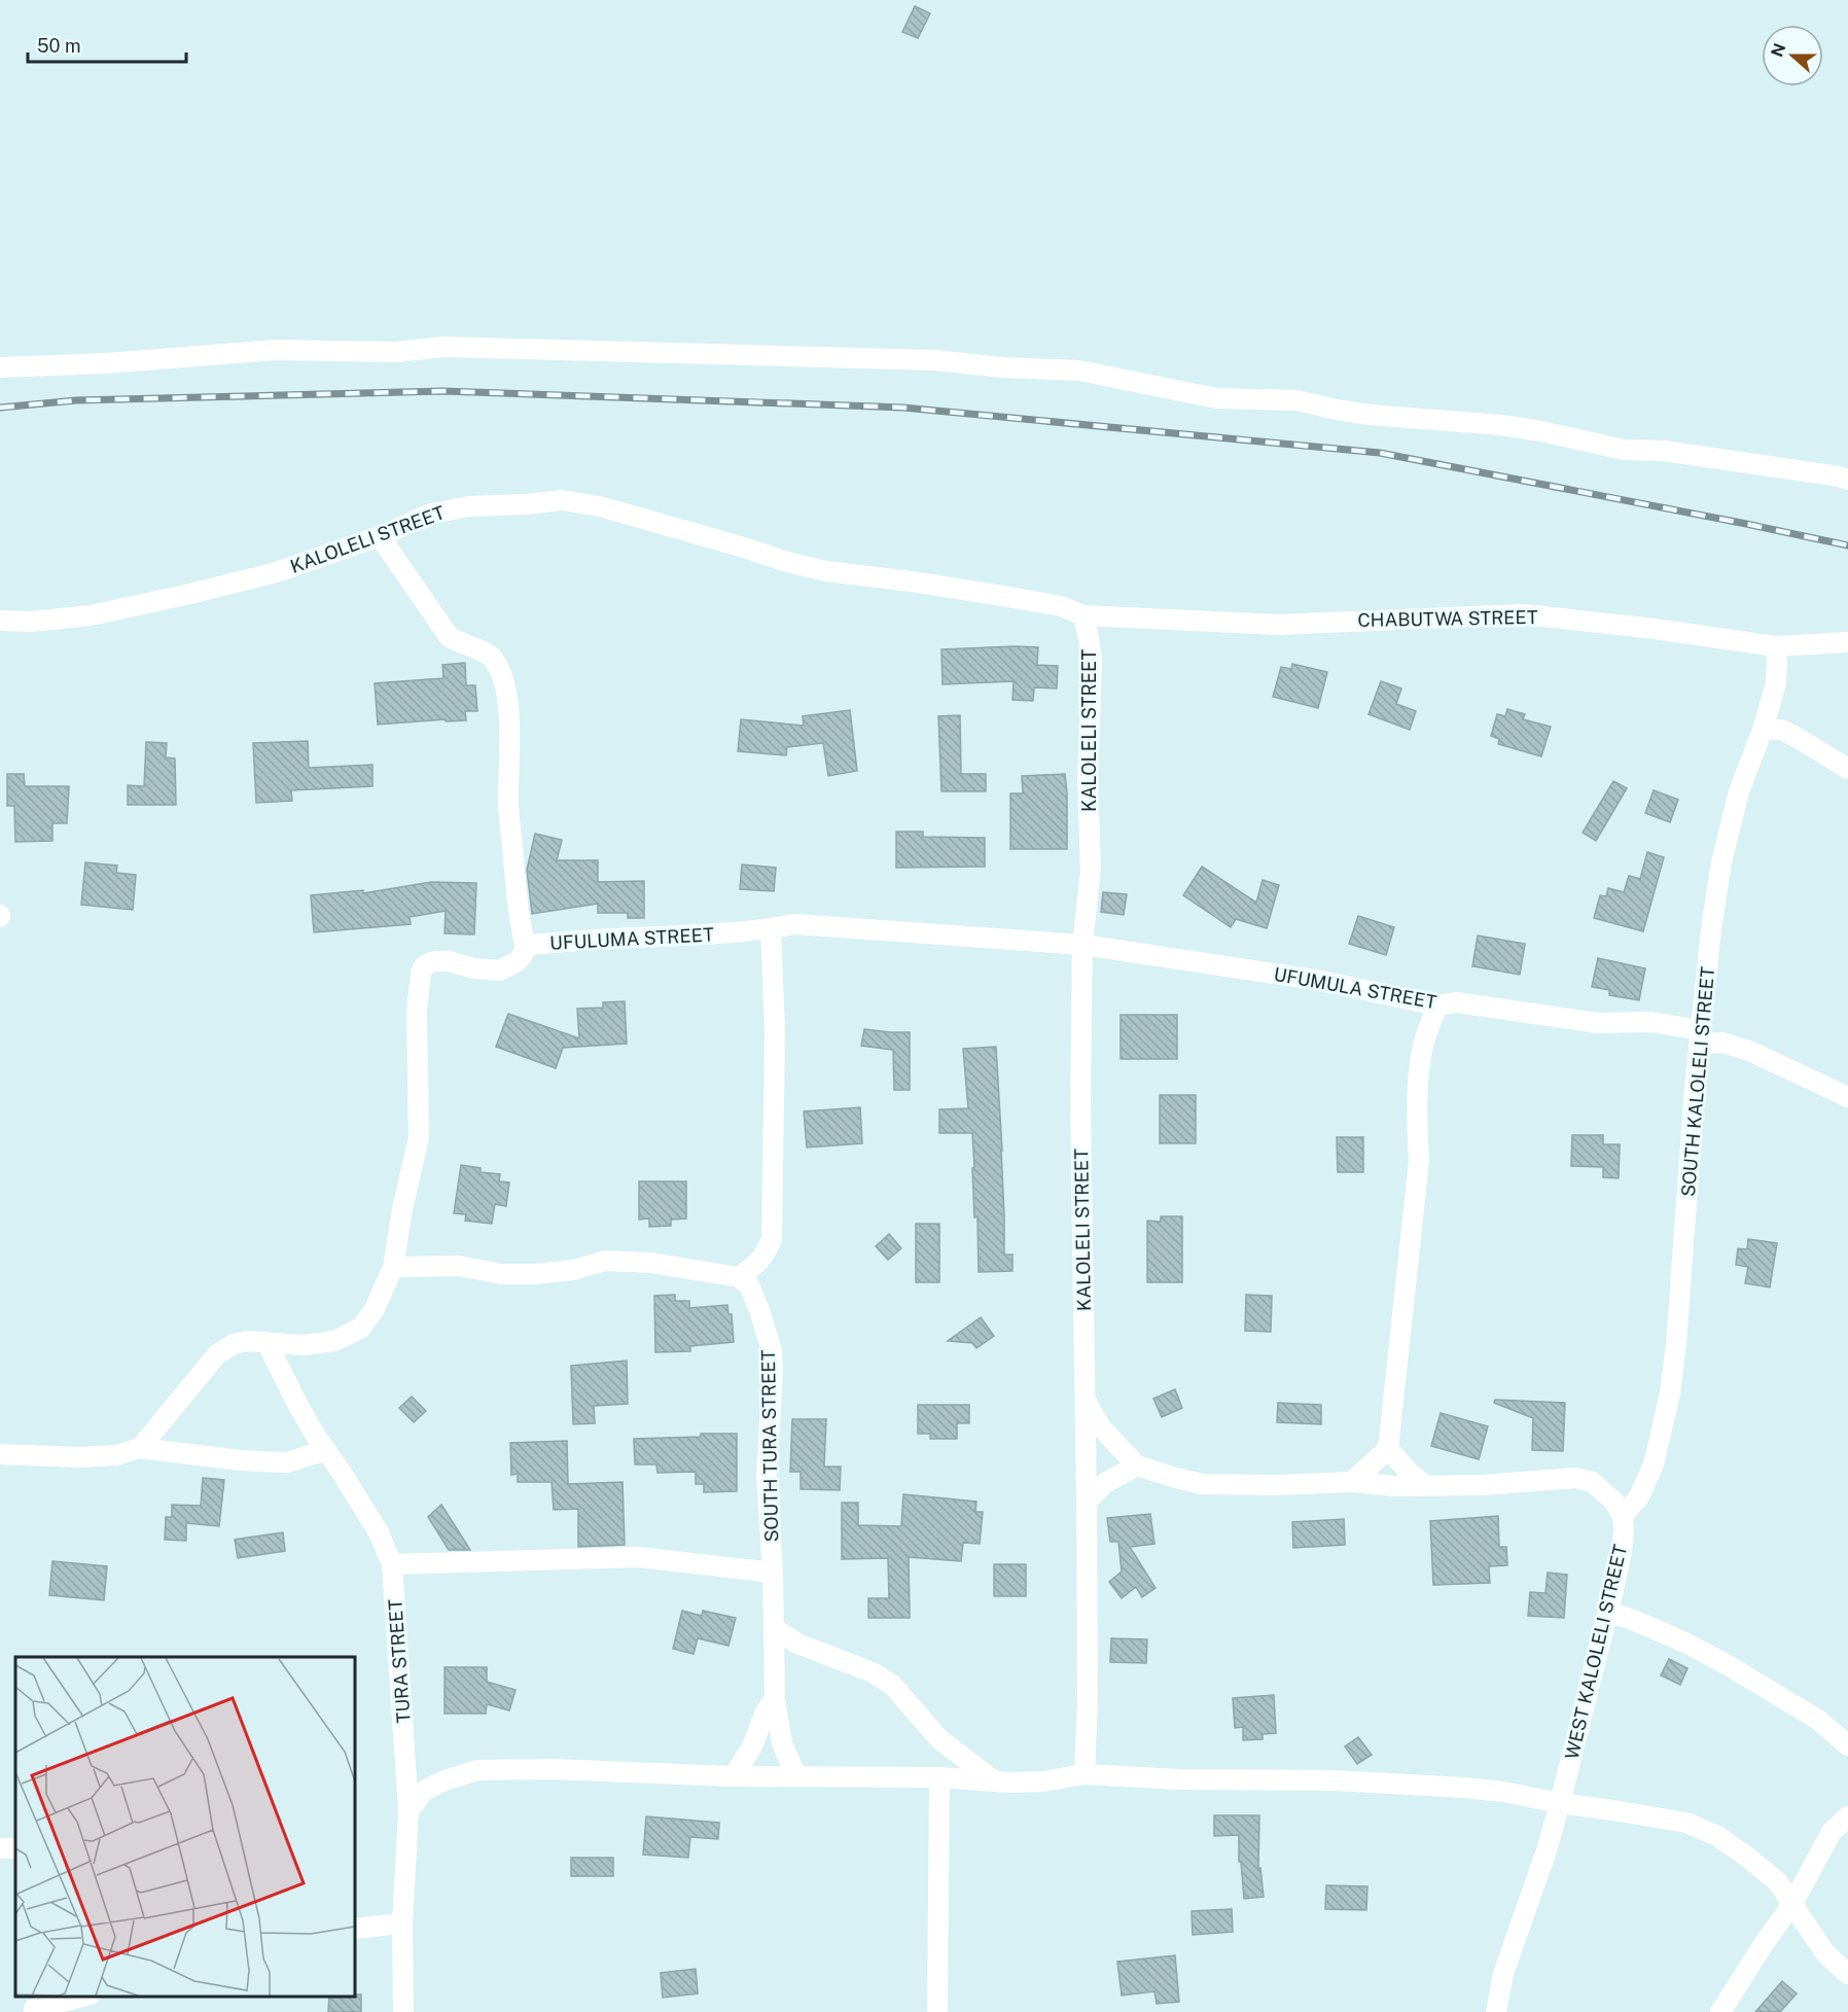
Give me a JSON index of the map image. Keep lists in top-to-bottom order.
{
  "streets": {
    "street": [
      "KALOLELI STREET",
      "CHABUTWA STREET",
      "UFULUMA STREET",
      "UFUMULA STREET",
      "SOUTH KALOLELI STREET",
      "SOUTH TURA STREET",
      "WEST KALOLELI STREET",
      "TURA STREET"
    ]
  },
  "crossings": [
    ["KALOLELI STREET", "CHABUTWA STREET"],
    ["KALOLELI STREET", "UFULUMA STREET"],
    ["KALOLELI STREET", "UFUMULA STREET"],
    ["CHABUTWA STREET", "SOUTH KALOLELI STREET"],
    ["UFULUMA STREET", "UFUMULA STREET"],
    ["UFULUMA STREET", "TURA STREET"],
    ["UFUMULA STREET", "SOUTH KALOLELI STREET"],
    ["SOUTH KALOLELI STREET", "WEST KALOLELI STREET"]
  ],
  "scale_bar": "50 m",
  "north": "left"
}
